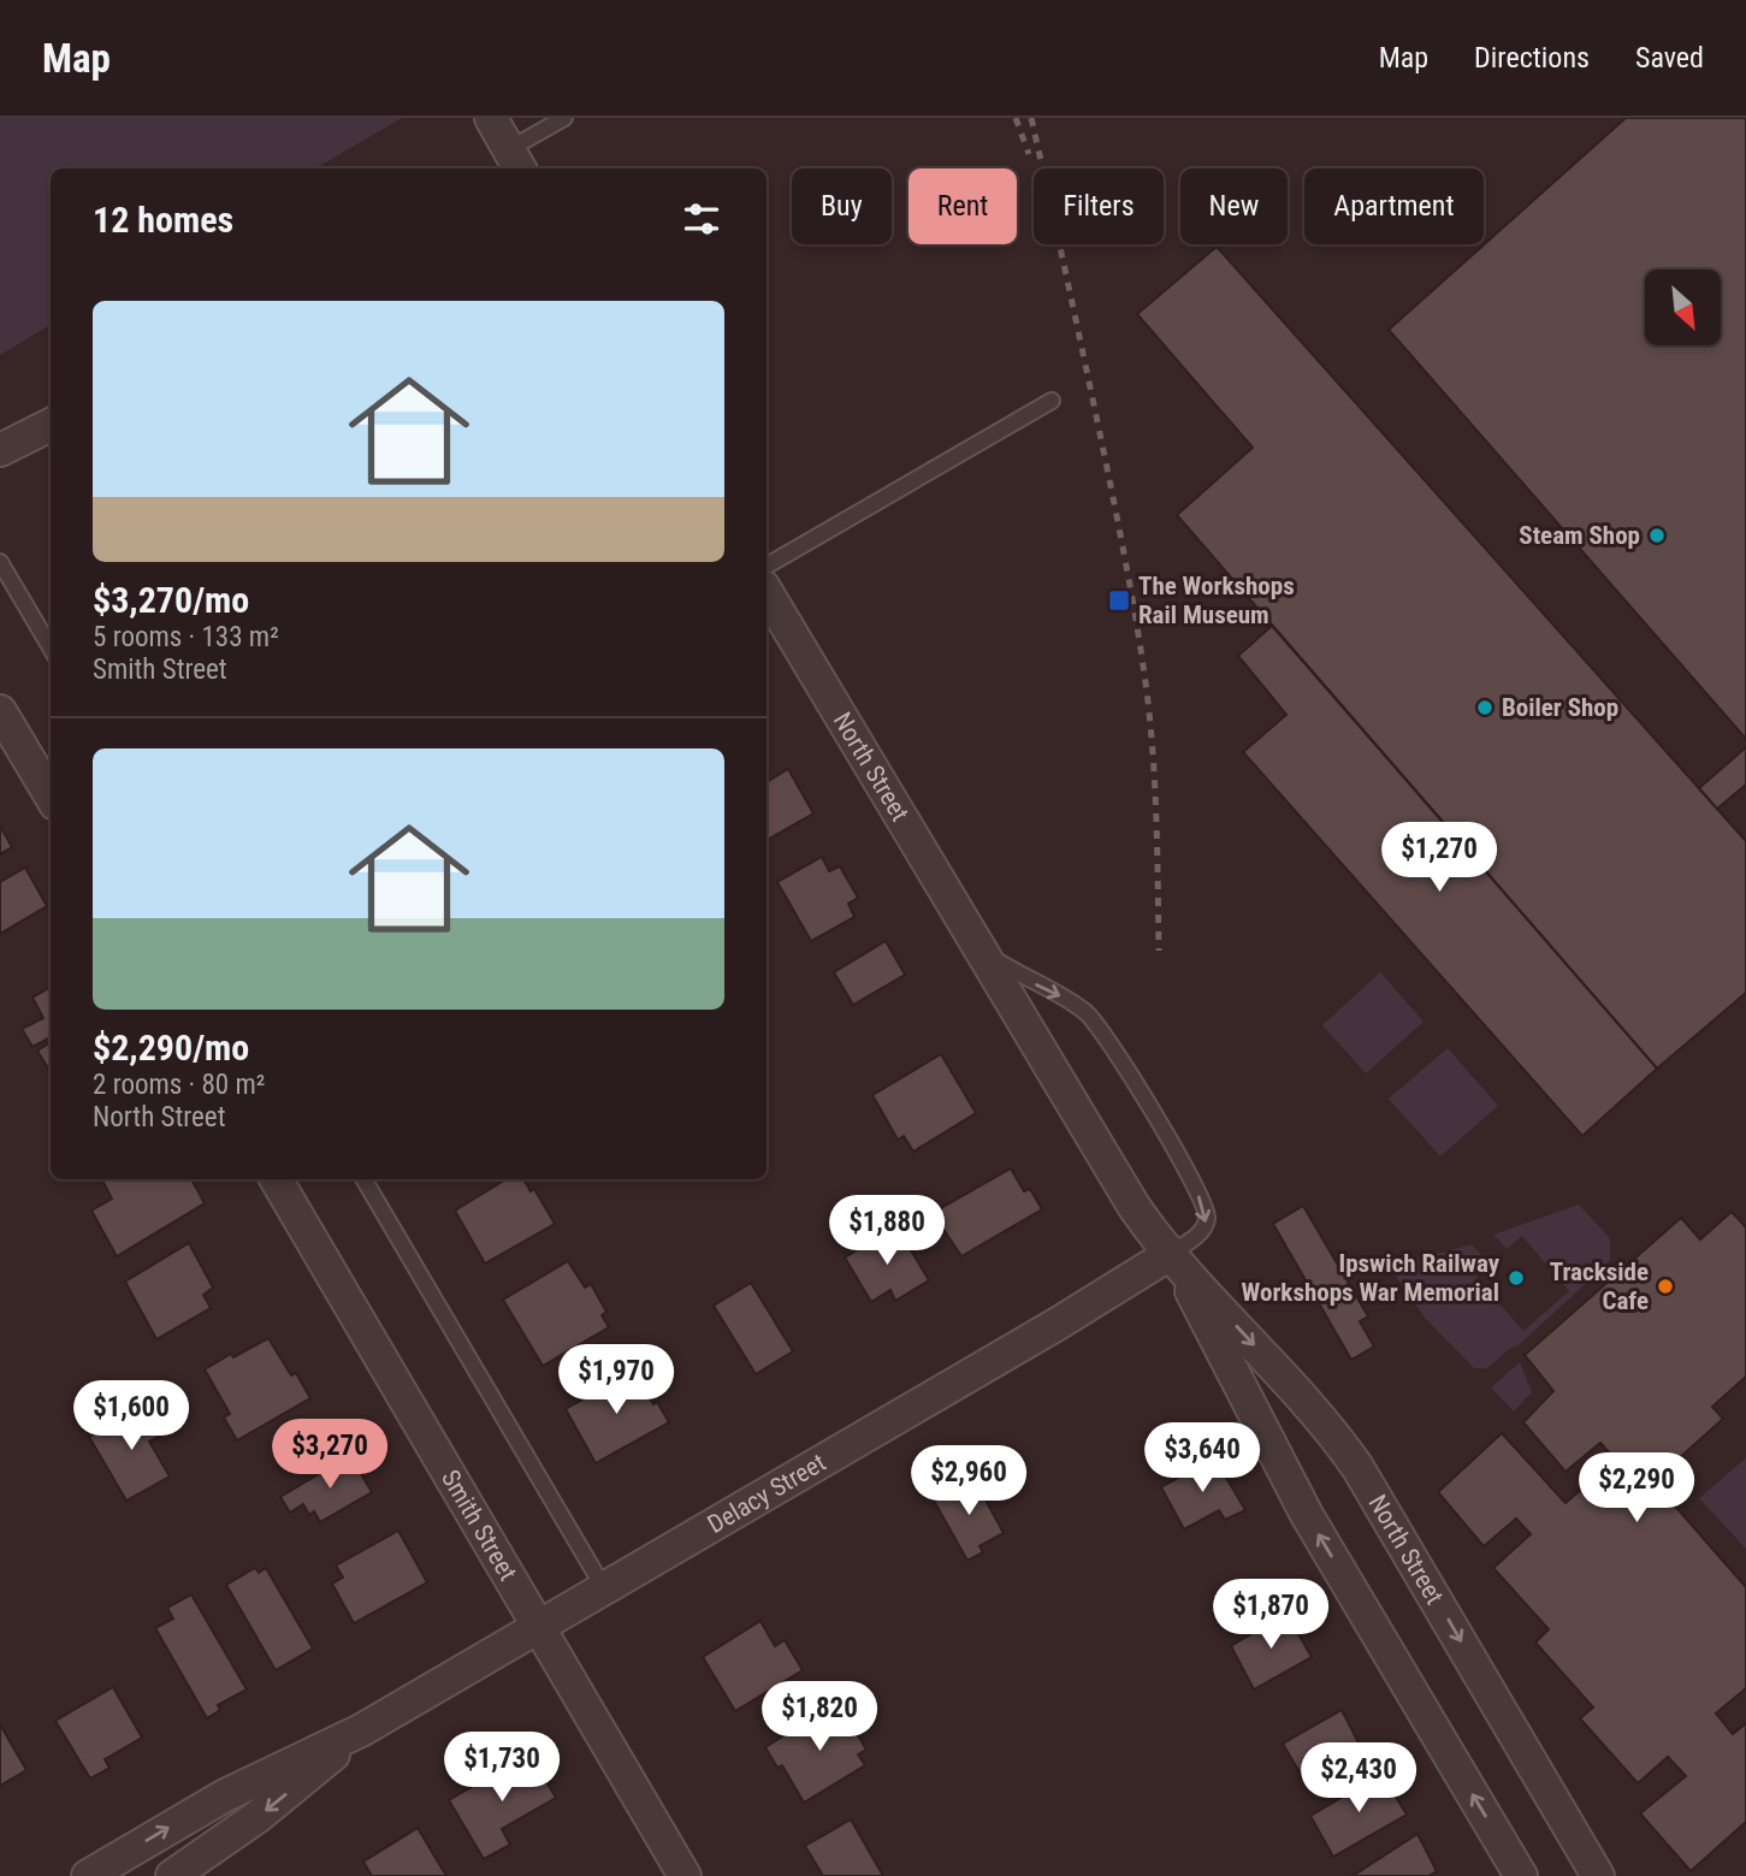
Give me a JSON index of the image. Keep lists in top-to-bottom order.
{
  "streets": {
    "street": ["North Street", "Delacy Street", "Smith Street"]
  },
  "crossings": [
    ["North Street", "Delacy Street"],
    ["Delacy Street", "Smith Street"]
  ],
  "places": {
    "other": [
      "Steam Shop",
      "Boiler Shop",
      "Ipswich Railway Workshops War Memorial",
      "Trackside Cafe"
    ],
    "transit": ["The Workshops Rail Museum"]
  },
  "north": "bottom right",
  "page": {
    "header": "Map",
    "nav": ["Map", "Directions", "Saved"],
    "chip": [
      "Buy",
      "Rent",
      "Filters",
      "New",
      "Apartment"
    ],
    "heading": "12 homes",
    "list": [
      {
        "name": "$3,270/mo",
        "note": "5 rooms · 133 m² · Smith Street"
      },
      {
        "name": "$2,290/mo",
        "note": "2 rooms · 80 m² · North Street"
      }
    ],
    "price": [
      "$1,270",
      "$1,880",
      "$1,970",
      "$1,600",
      "$3,270",
      "$3,640",
      "$2,960",
      "$2,290",
      "$1,870",
      "$1,820",
      "$1,730",
      "$2,430"
    ]
  }
}
